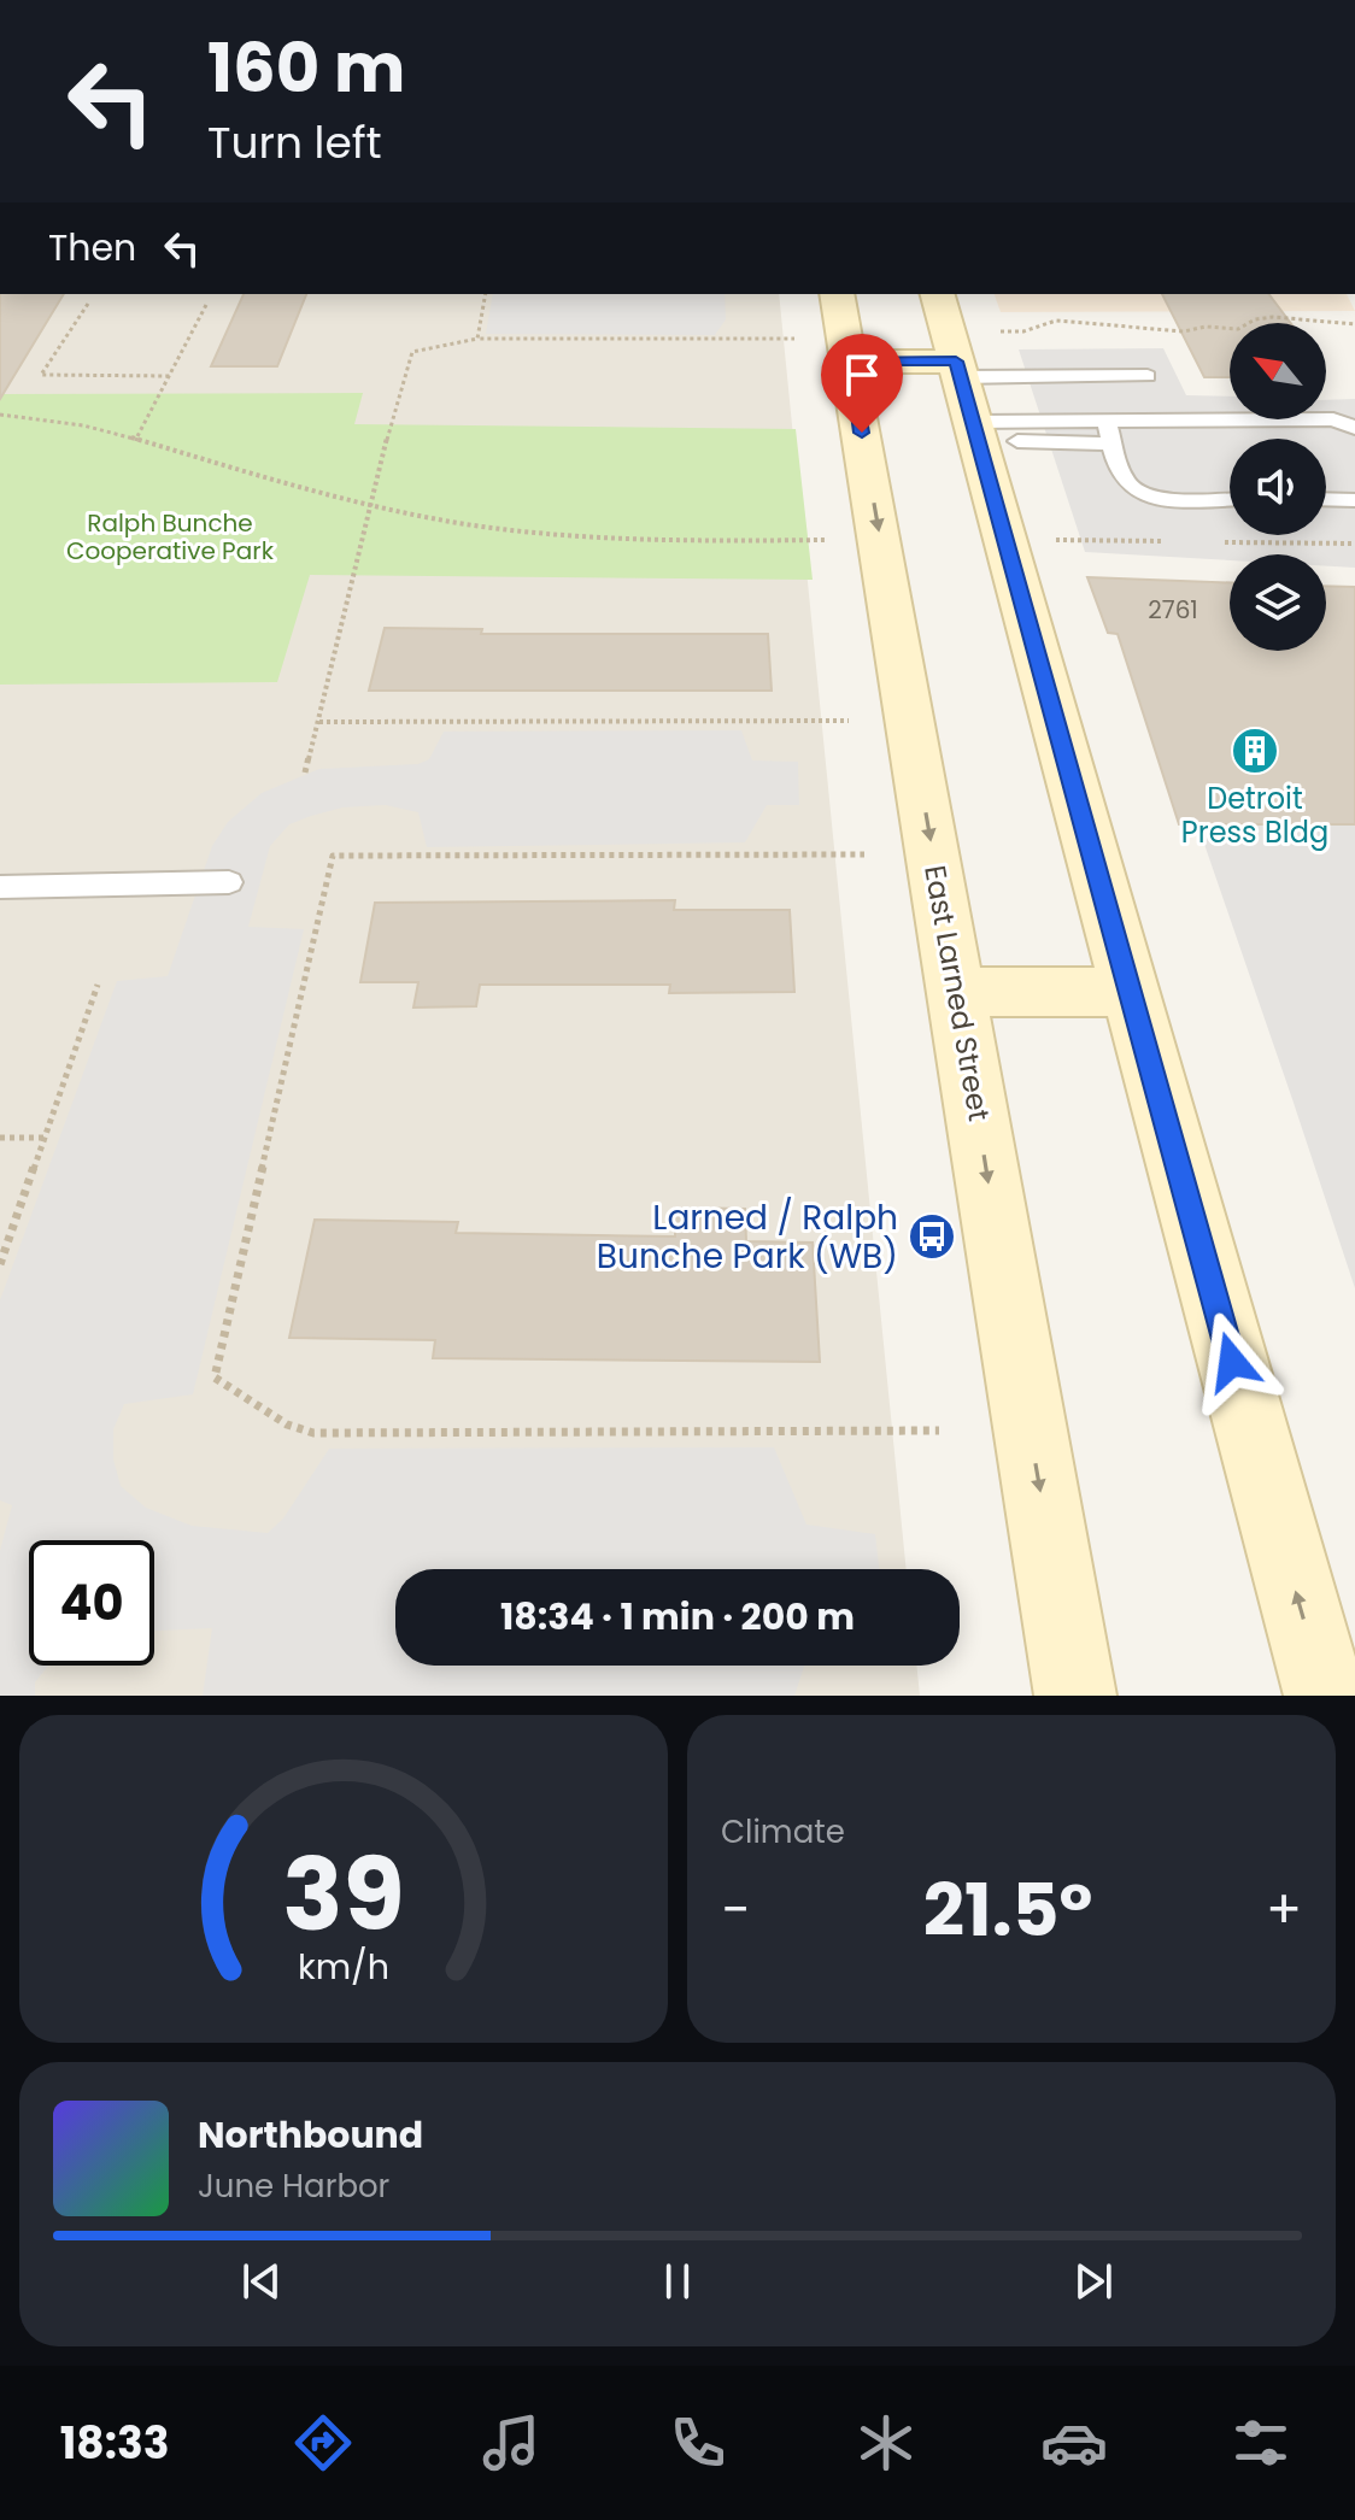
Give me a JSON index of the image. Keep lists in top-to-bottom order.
{
  "streets": {
    "street": ["East Larned Street"]
  },
  "parks": ["Ralph Bunche Cooperative Park"],
  "places": {
    "building": ["Detroit Press Bldg"],
    "bus stop": ["Larned / Ralph Bunche Park (WB)"]
  },
  "house_numbers": ["2761"],
  "north": "top left",
  "page": {
    "turn": ["160 m", "Turn left"],
    "then": "Then",
    "limit": "40",
    "trip": "18:34 · 1 min · 200 m",
    "tile": "Climate",
    "heat": ["−", "21.5°", "+"],
    "song": ["Northbound", "June Harbor"],
    "tabs": "18:33",
    "gauge": ["39", "km/h"]
  }
}
